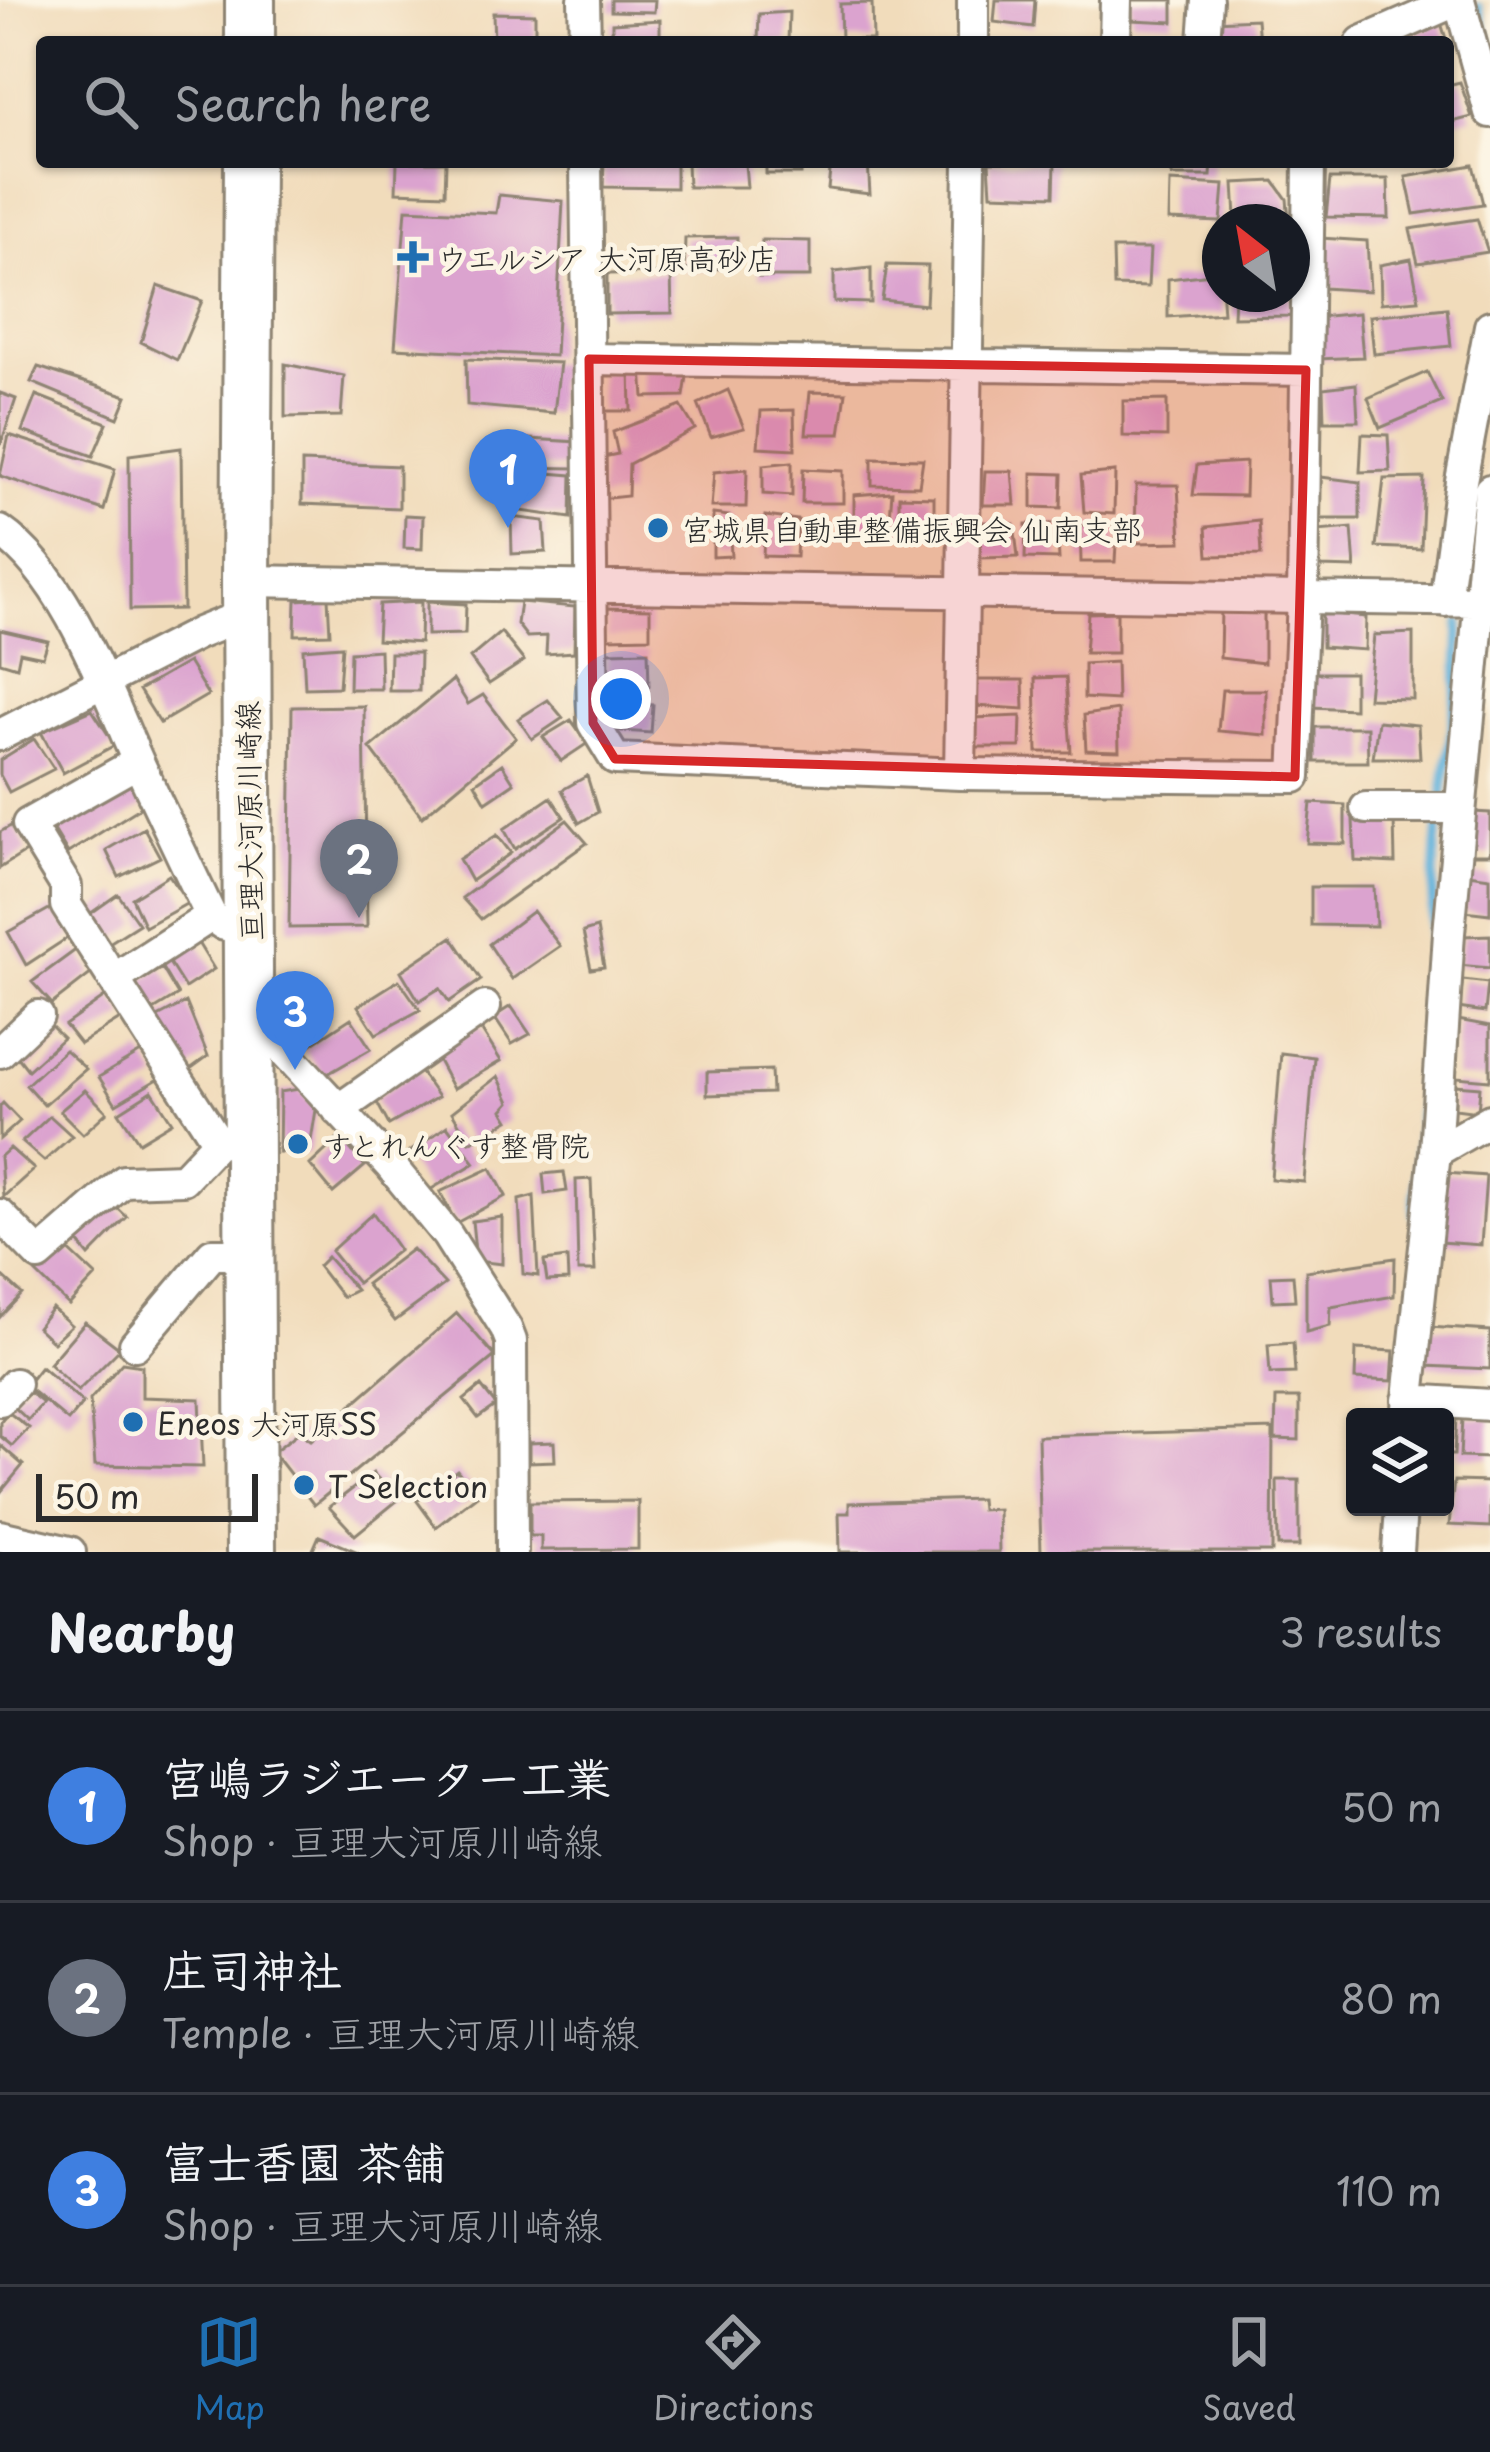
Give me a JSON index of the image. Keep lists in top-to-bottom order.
{
  "streets": {
    "main road": ["亘理大河原川崎線"]
  },
  "places": {
    "health": ["ウエルシア 大河原高砂店"],
    "other": [
      "宮城県自動車整備振興会 仙南支部",
      "すとれんぐす整骨院",
      "Eneos 大河原SS",
      "T Selection"
    ]
  },
  "scale_bar": "50 m",
  "north": "top left",
  "page": {
    "search": "Search here",
    "pins": ["1", "2", "3"],
    "scale": "50 m",
    "heading": ["Nearby", "3 results"],
    "list": [
      {
        "mark": "1",
        "name": "宮嶋ラジエーター工業",
        "note": "Shop · 亘理大河原川崎線",
        "value": "50 m"
      },
      {
        "mark": "2",
        "name": "庄司神社",
        "note": "Temple · 亘理大河原川崎線",
        "value": "80 m"
      },
      {
        "mark": "3",
        "name": "富士香園 茶舗",
        "note": "Shop · 亘理大河原川崎線",
        "value": "110 m"
      }
    ],
    "nav": ["Map", "Directions", "Saved"]
  }
}
